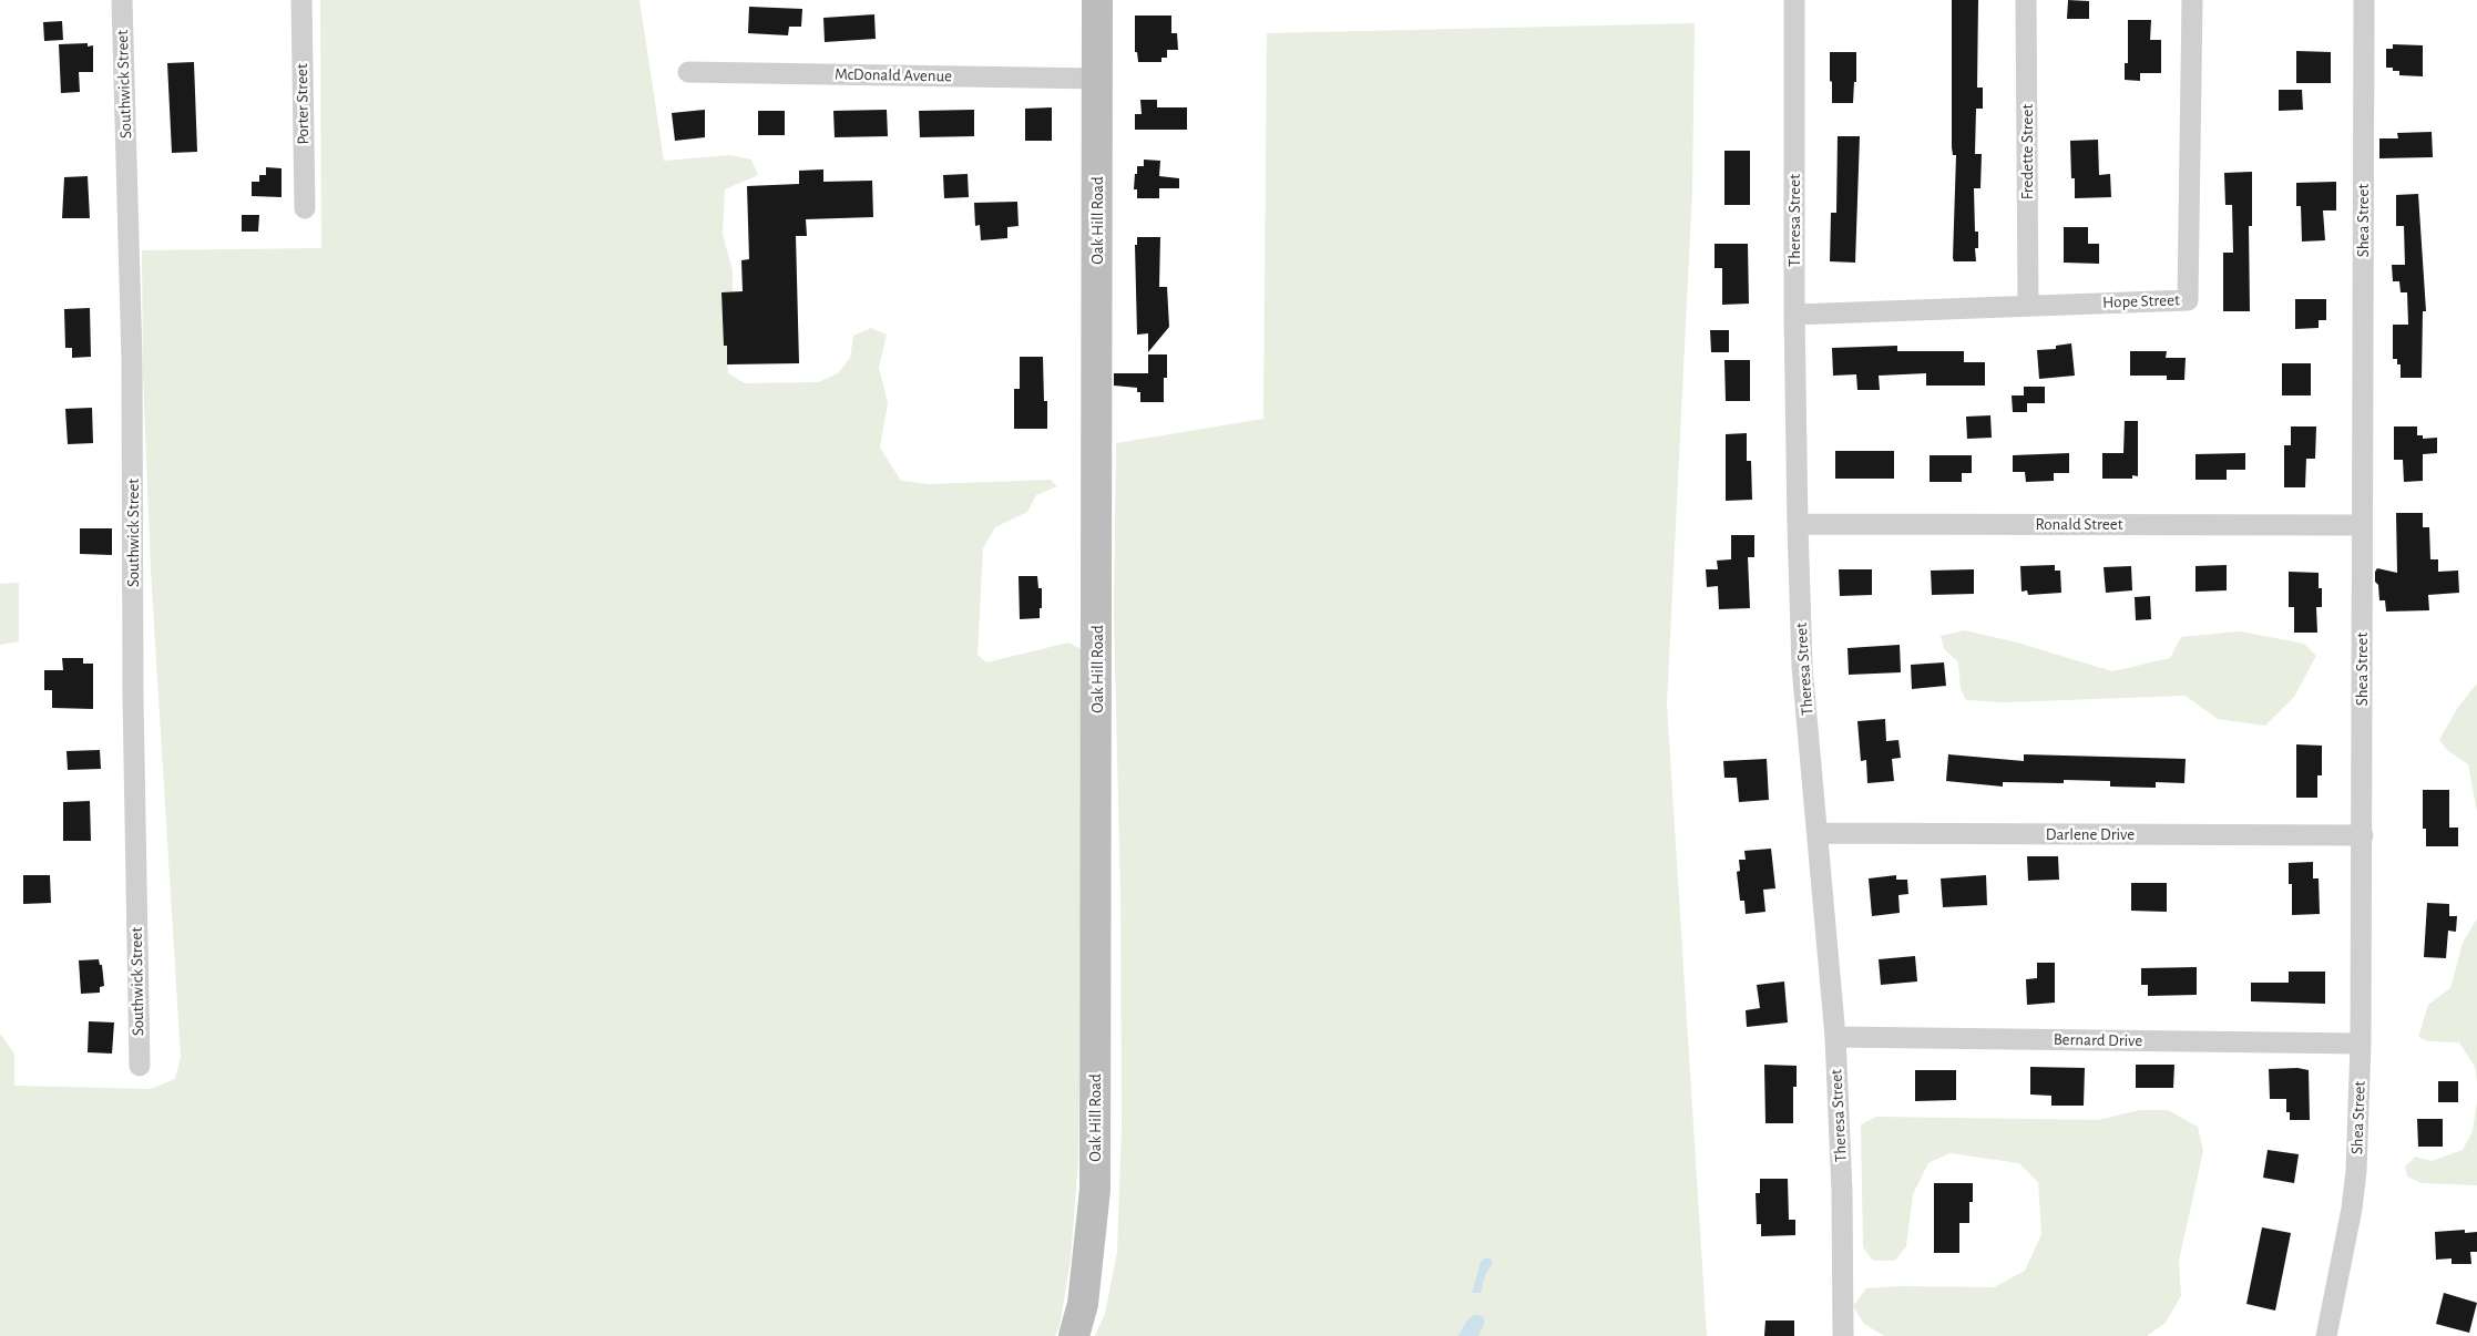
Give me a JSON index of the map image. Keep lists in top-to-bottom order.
{
  "streets": {
    "street": [
      "McDonald Avenue",
      "Southwick Street",
      "Porter Street",
      "Fredette Street",
      "Oak Hill Road",
      "Theresa Street",
      "Shea Street",
      "Hope Street",
      "Ronald Street",
      "Darlene Drive",
      "Bernard Drive"
    ]
  },
  "crossings": [
    ["McDonald Avenue", "Oak Hill Road"],
    ["Fredette Street", "Hope Street"],
    ["Theresa Street", "Hope Street"],
    ["Theresa Street", "Ronald Street"],
    ["Theresa Street", "Darlene Drive"],
    ["Theresa Street", "Bernard Drive"],
    ["Shea Street", "Ronald Street"],
    ["Shea Street", "Darlene Drive"],
    ["Shea Street", "Bernard Drive"]
  ]
}
